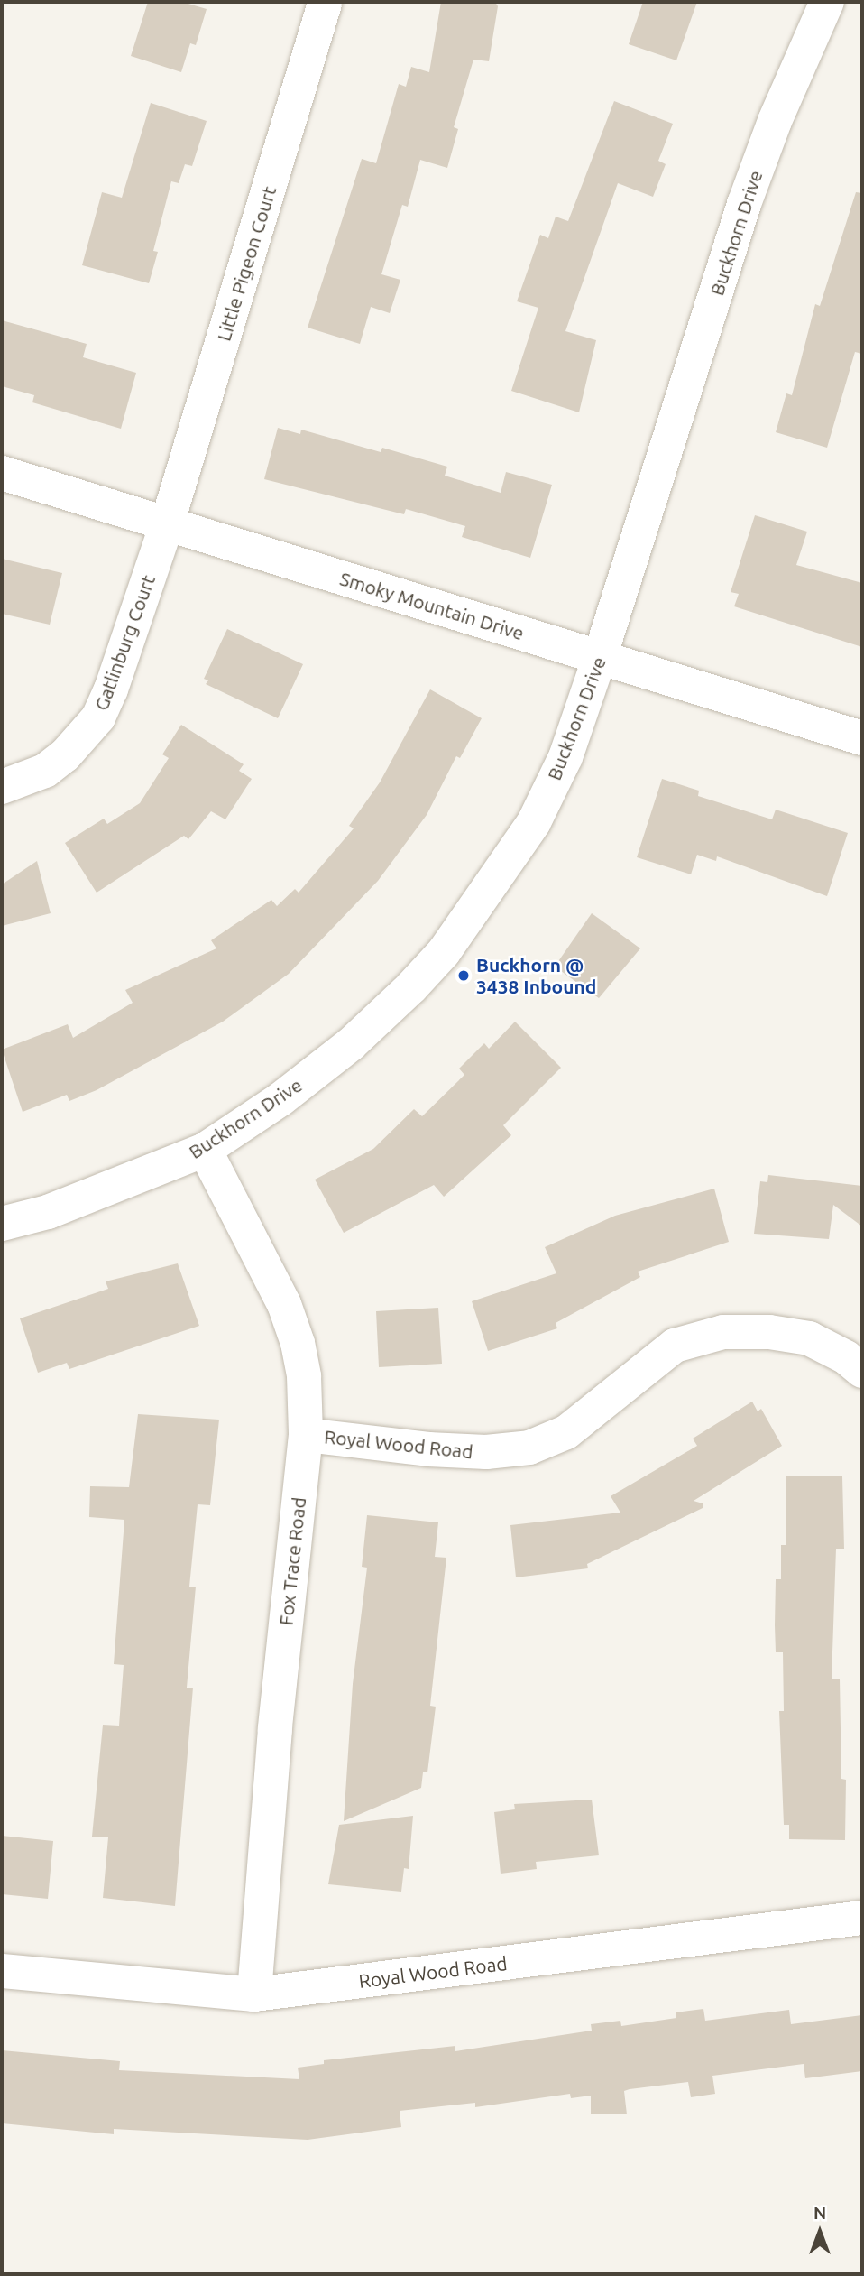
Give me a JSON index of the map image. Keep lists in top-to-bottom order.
{
  "streets": {
    "street": [
      "Buckhorn Drive",
      "Little Pigeon Court",
      "Smoky Mountain Drive",
      "Gatlinburg Court",
      "Royal Wood Road",
      "Fox Trace Road"
    ]
  },
  "crossings": [
    ["Buckhorn Drive", "Smoky Mountain Drive"],
    ["Buckhorn Drive", "Fox Trace Road"],
    ["Little Pigeon Court", "Smoky Mountain Drive"],
    ["Little Pigeon Court", "Gatlinburg Court"],
    ["Smoky Mountain Drive", "Gatlinburg Court"],
    ["Royal Wood Road", "Fox Trace Road"]
  ],
  "places": ["Buckhorn @ 3438 Inbound"],
  "north": "top"
}
